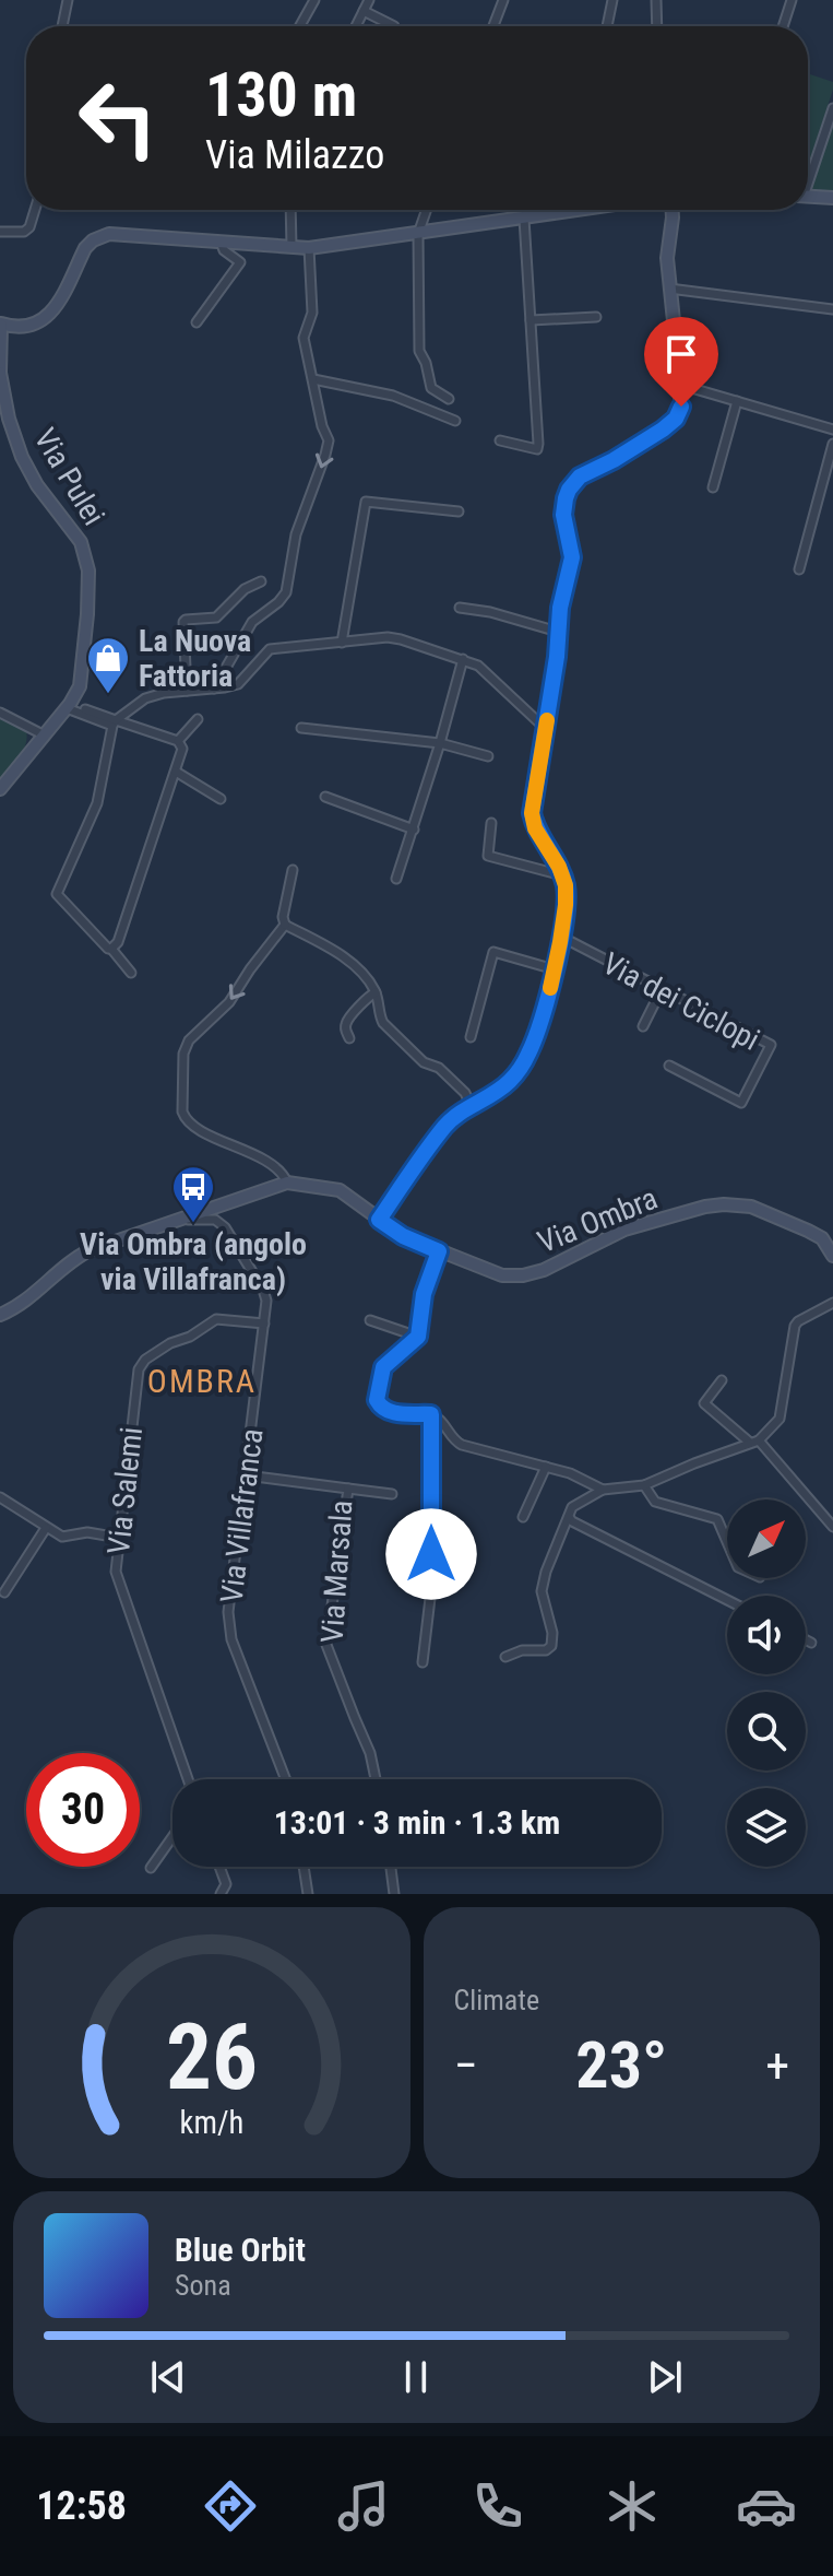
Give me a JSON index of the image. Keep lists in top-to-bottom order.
{
  "streets": {
    "street": [
      "Via Pulei",
      "Via dei Ciclopi",
      "Via Ombra",
      "Via Salemi",
      "Via Villafranca",
      "Via Marsala"
    ]
  },
  "crossings": [
    ["Via Ombra", "Via Villafranca"],
    ["Via Salemi", "Via Villafranca"],
    ["Via Villafranca", "Via Marsala"]
  ],
  "districts": ["OMBRA"],
  "places": {
    "shop": ["La Nuova Fattoria"],
    "bus stop": ["Via Ombra (angolo via Villafranca)"]
  },
  "north": "top right",
  "page": {
    "turn": ["130 m", "Via Milazzo"],
    "limit": "30",
    "trip": "13:01 · 3 min · 1.3 km",
    "tile": "Climate",
    "heat": ["−", "23°", "+"],
    "song": ["Blue Orbit", "Sona"],
    "tabs": "12:58",
    "gauge": ["26", "km/h"]
  }
}
